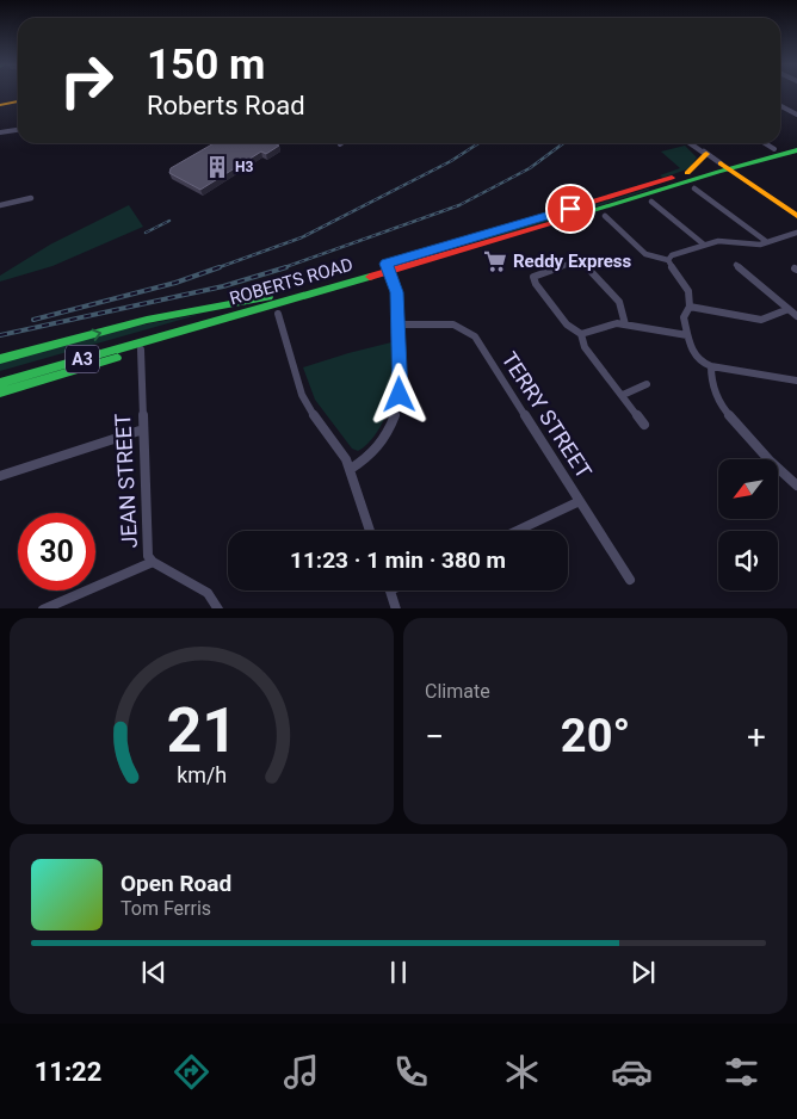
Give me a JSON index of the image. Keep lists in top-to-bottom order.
{
  "streets": {
    "main road": ["ROBERTS ROAD", "A3"],
    "street": ["TERRY STREET", "JEAN STREET"]
  },
  "places": {
    "building": ["H3"],
    "supermarket": ["Reddy Express"]
  },
  "north": "bottom left",
  "page": {
    "turn": ["150 m", "Roberts Road"],
    "limit": "30",
    "trip": "11:23 · 1 min · 380 m",
    "tile": "Climate",
    "heat": ["−", "20°", "+"],
    "song": ["Open Road", "Tom Ferris"],
    "tabs": "11:22",
    "gauge": ["21", "km/h"]
  }
}
